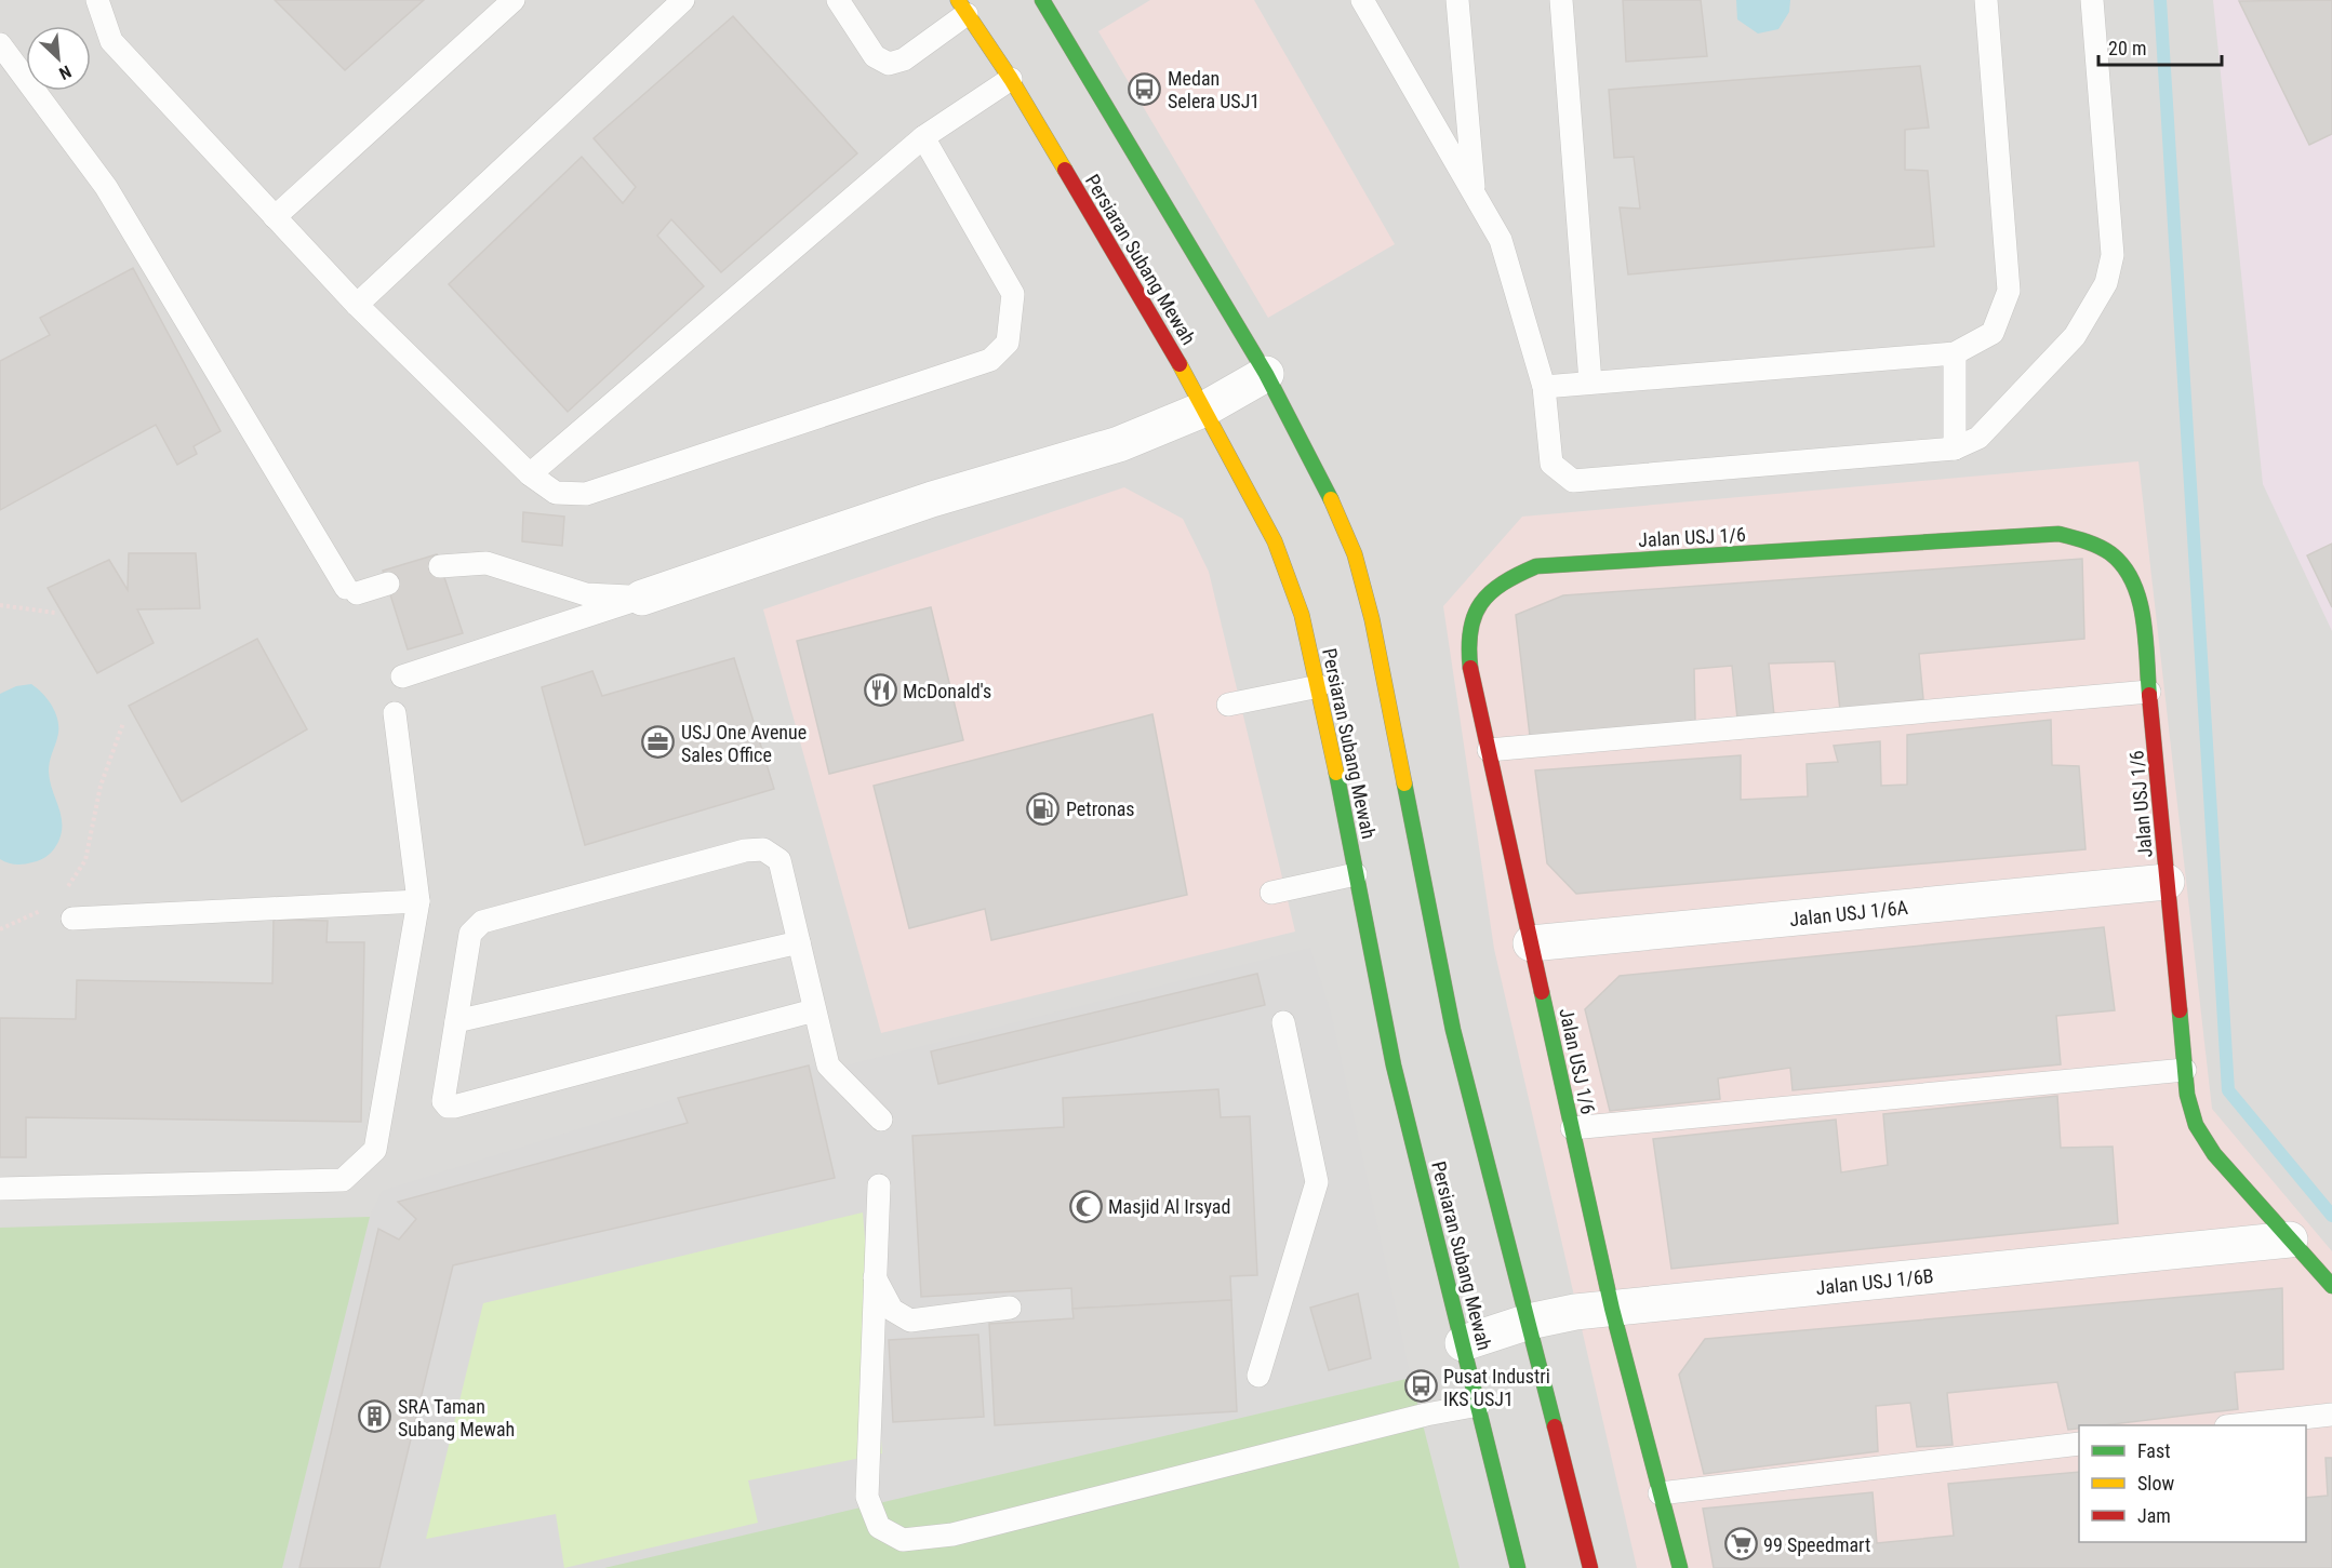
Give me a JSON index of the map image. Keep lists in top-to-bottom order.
{
  "streets": {
    "main road": ["Persiaran Subang Mewah", "Jalan USJ 1/6"],
    "street": ["Jalan USJ 1/6A", "Jalan USJ 1/6B"]
  },
  "crossings": [
    ["Persiaran Subang Mewah", "Jalan USJ 1/6B"],
    ["Jalan USJ 1/6", "Jalan USJ 1/6A"],
    ["Jalan USJ 1/6", "Jalan USJ 1/6B"]
  ],
  "places": {
    "bus stop": ["Medan Selera USJ1", "Pusat Industri IKS USJ1"],
    "restaurant": ["McDonald's"],
    "office": ["USJ One Avenue Sales Office"],
    "fuel station": ["Petronas"],
    "mosque": ["Masjid Al Irsyad"],
    "building": ["SRA Taman Subang Mewah"],
    "supermarket": ["99 Speedmart"]
  },
  "legend": ["Fast", "Slow", "Jam"],
  "scale_bar": "20 m",
  "north": "bottom right"
}
